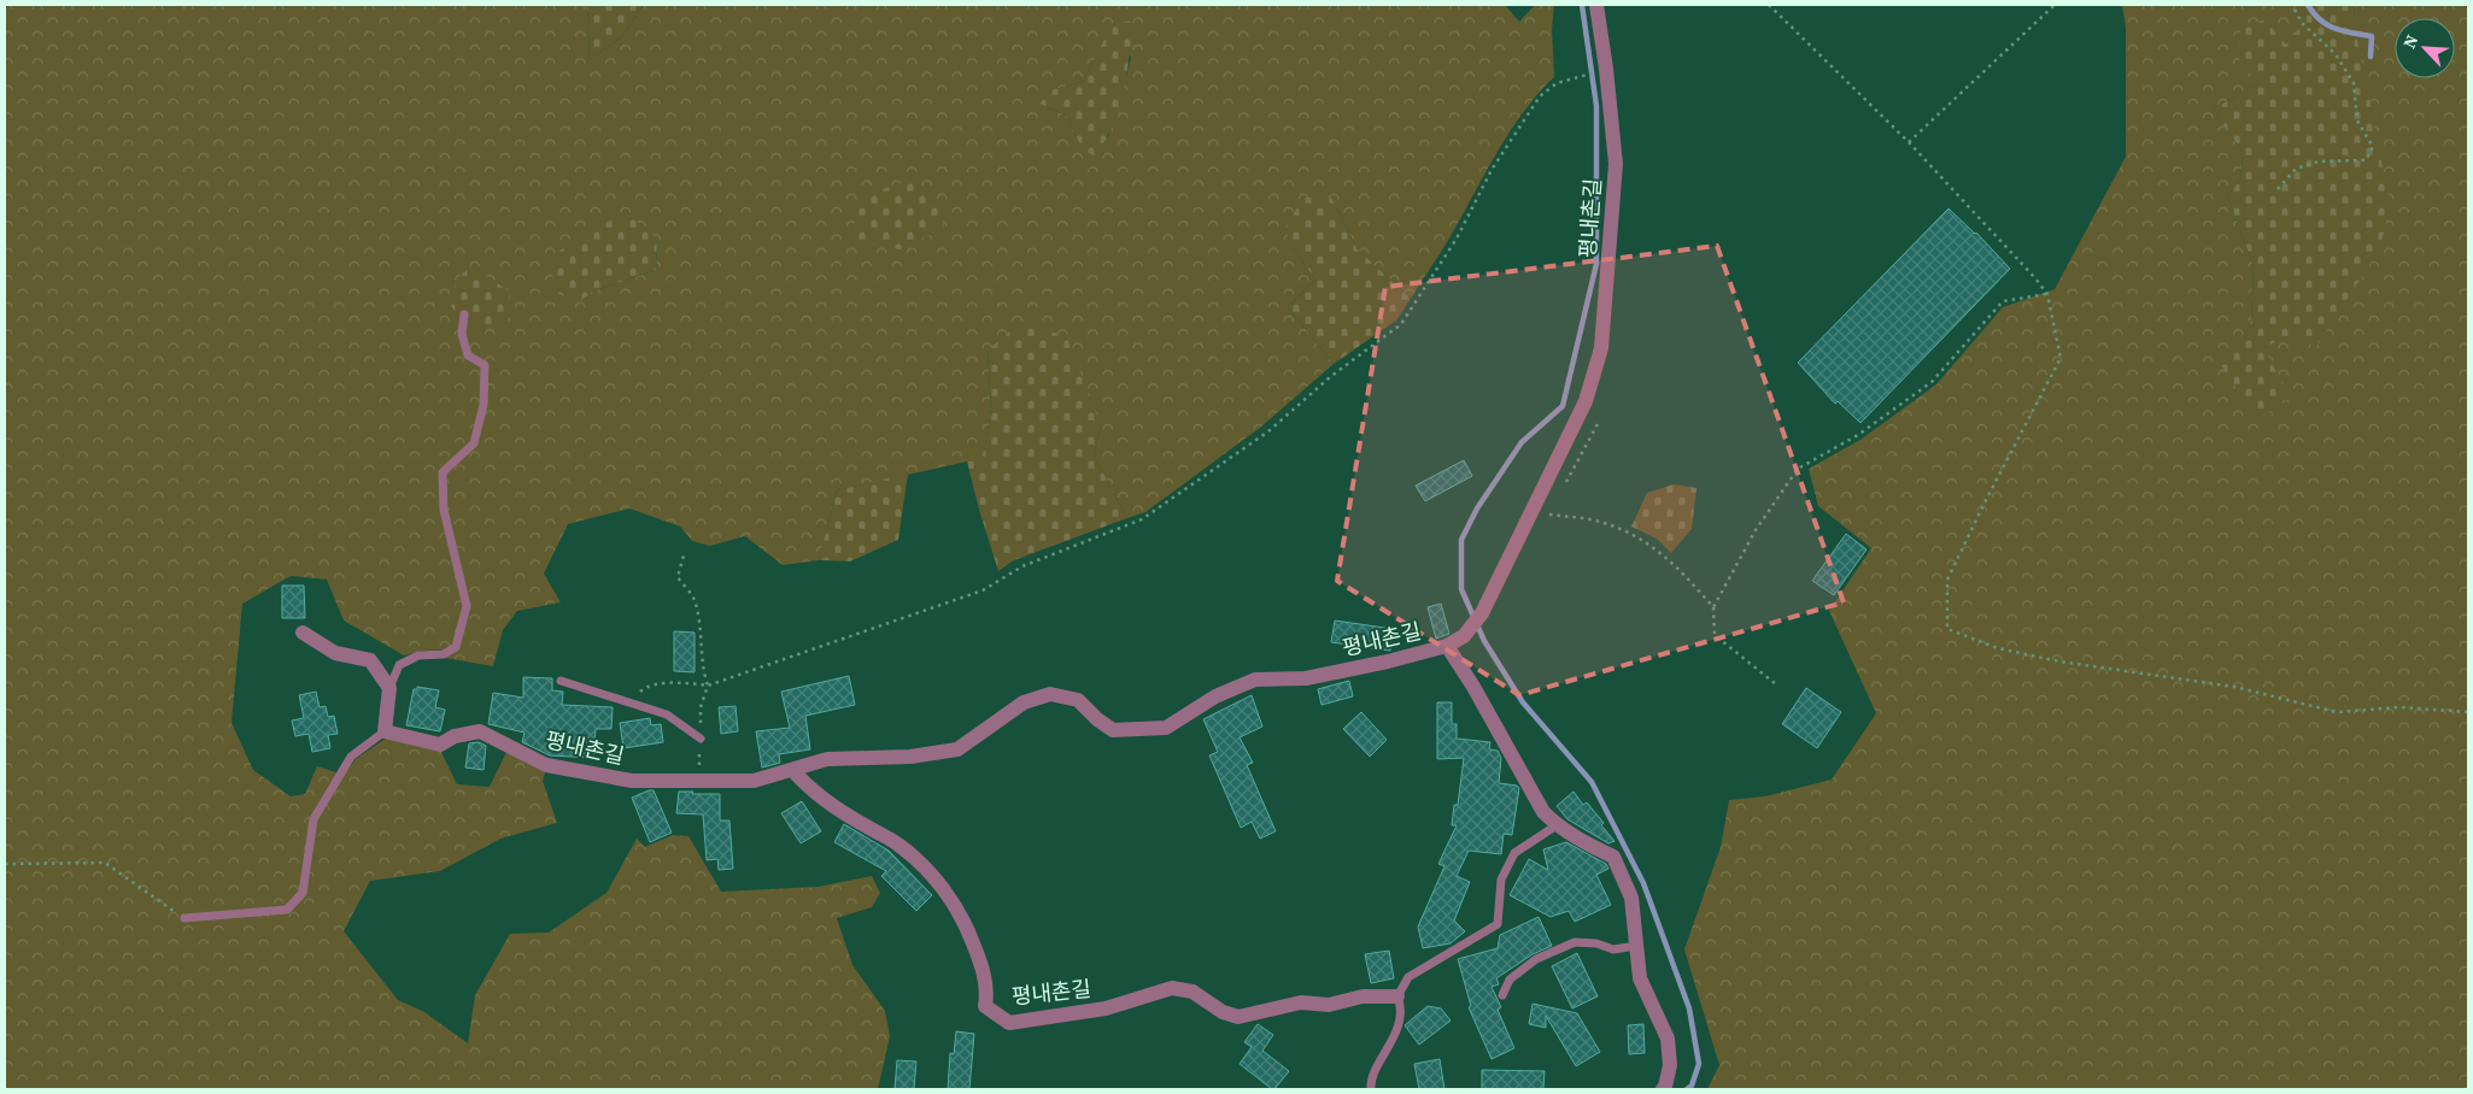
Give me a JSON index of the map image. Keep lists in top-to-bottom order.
{
  "streets": {
    "street": ["평내촌길"]
  },
  "north": "top left"
}
